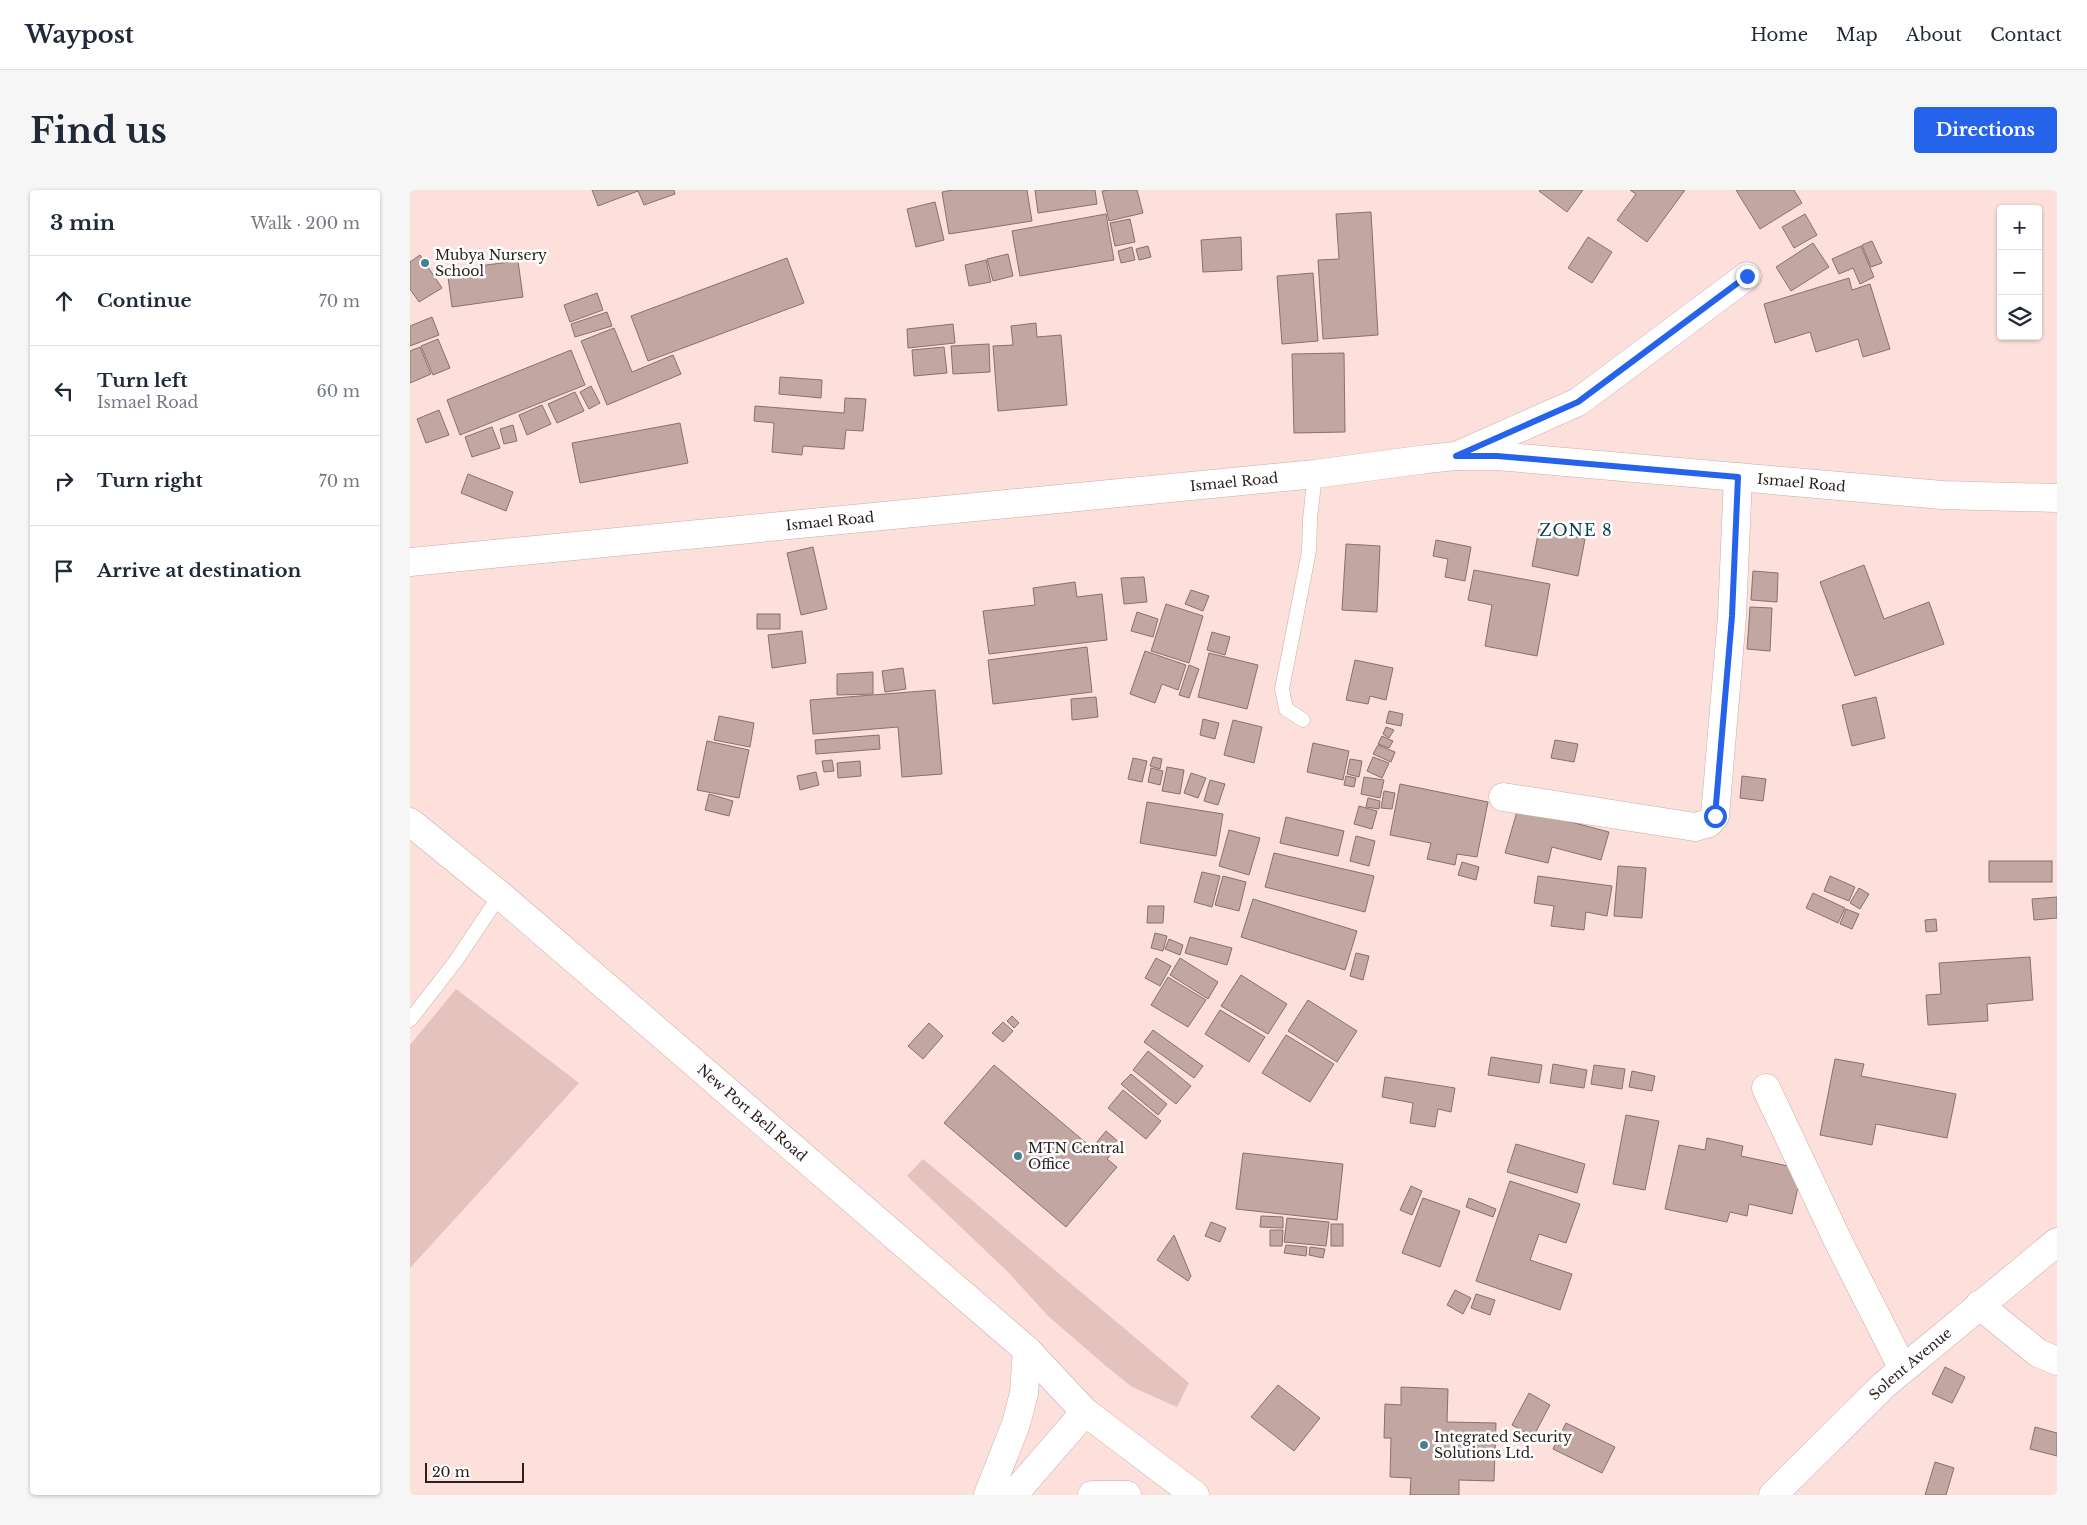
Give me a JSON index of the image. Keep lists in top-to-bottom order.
{
  "streets": {
    "street": ["Ismael Road", "New Port Bell Road", "Solent Avenue"]
  },
  "districts": ["ZONE 8"],
  "places": ["Mubya Nursery School", "MTN Central Office", "Integrated Security Solutions Ltd."],
  "scale_bar": "20 m",
  "page": {
    "header": "Waypost",
    "nav": [
      "Home",
      "Map",
      "About",
      "Contact"
    ],
    "buttons": "Directions",
    "title": "Find us",
    "heading": ["3 min", "Walk · 200 m"],
    "map_buttons": ["+", "−"],
    "list": [
      ["Continue", "70 m"],
      ["Turn left", "Ismael Road", "60 m"],
      ["Turn right", "70 m"],
      "Arrive at destination"
    ],
    "scale": "20 m"
  }
}
